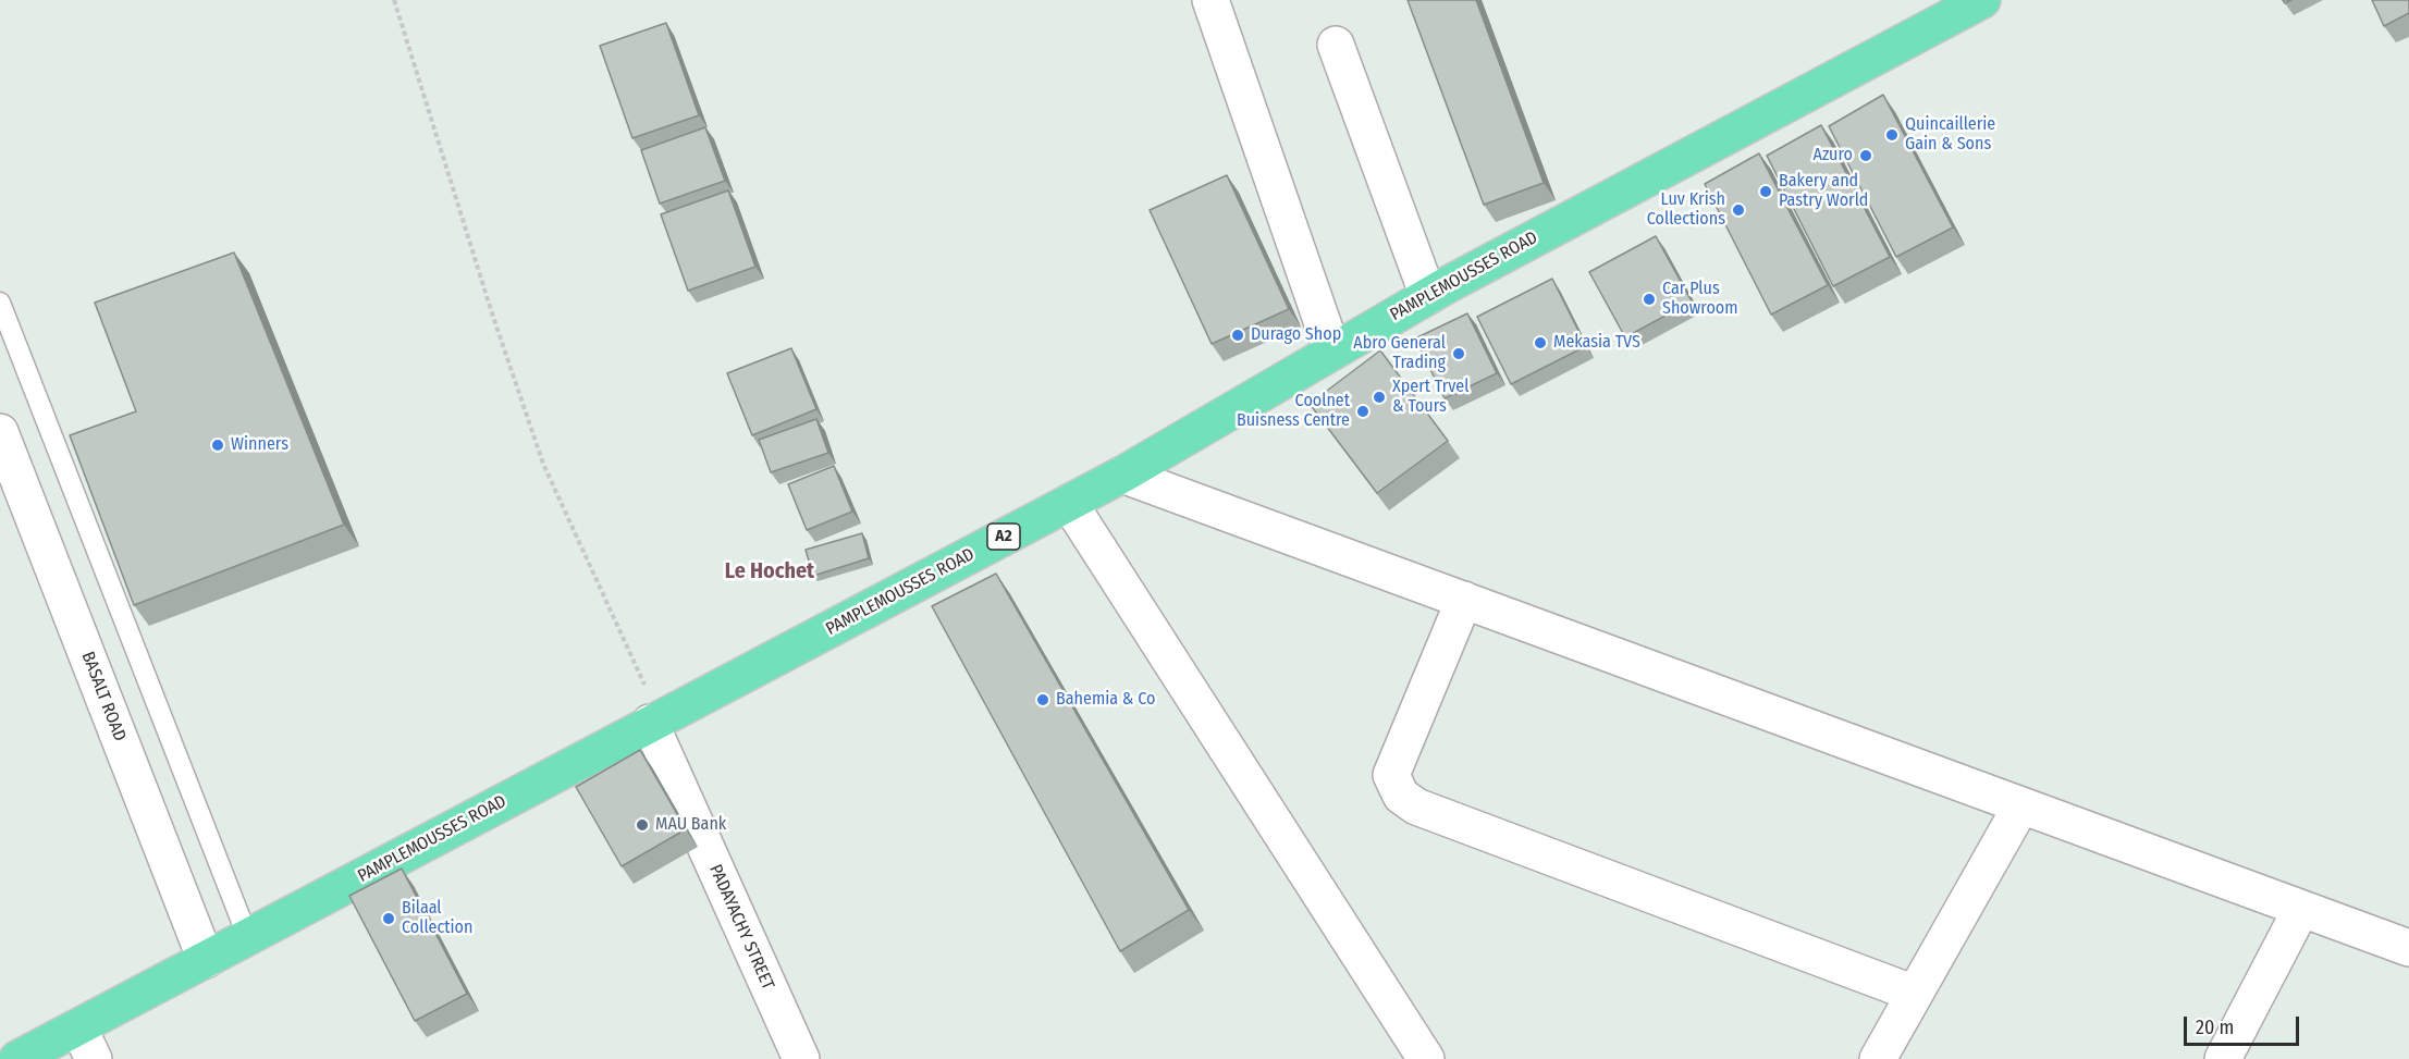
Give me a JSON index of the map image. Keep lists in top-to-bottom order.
{
  "streets": {
    "main road": ["PAMPLEMOUSSES ROAD", "A2"],
    "street": ["BASALT ROAD", "PADAYACHY STREET"]
  },
  "crossings": [
    ["PAMPLEMOUSSES ROAD", "BASALT ROAD"],
    ["PAMPLEMOUSSES ROAD", "PADAYACHY STREET"]
  ],
  "districts": ["Le Hochet"],
  "places": [
    "Quincaillerie Gain & Sons",
    "Azuro",
    "Bakery and Pastry World",
    "Luv Krish Collections",
    "Car Plus Showroom",
    "Durago Shop",
    "Mekasia TVS",
    "Abro General Trading",
    "Xpert Trvel & Tours",
    "Coolnet Buisness Centre",
    "Winners",
    "Bahemia & Co",
    "MAU Bank",
    "Bilaal Collection"
  ],
  "scale_bar": "20 m"
}
